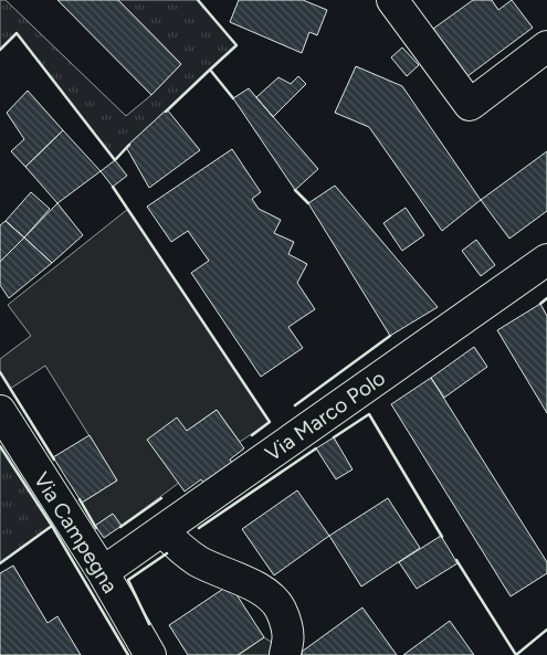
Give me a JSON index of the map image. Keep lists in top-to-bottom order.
{
  "streets": {
    "street": ["Via Marco Polo", "Via Campegna"]
  },
  "crossings": [
    ["Via Marco Polo", "Via Campegna"]
  ]
}
